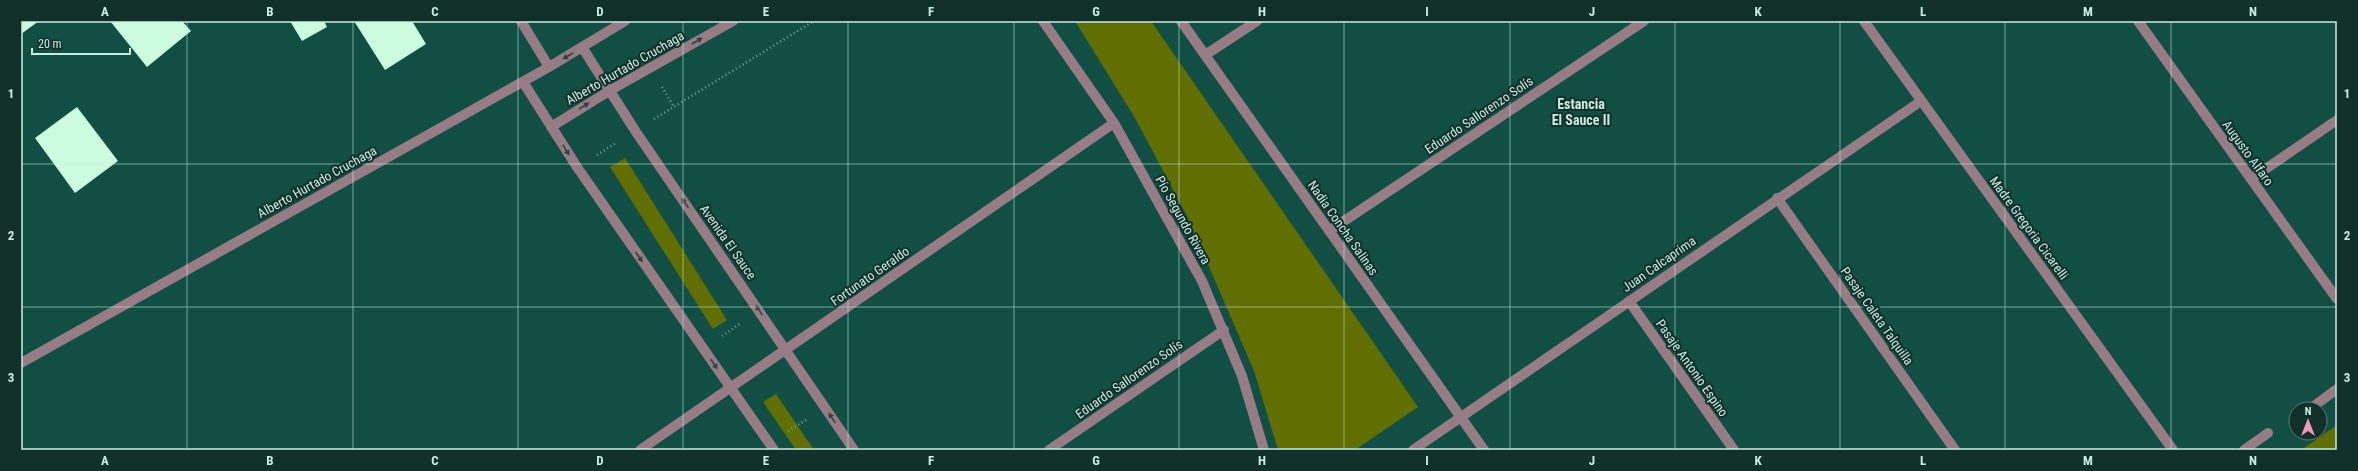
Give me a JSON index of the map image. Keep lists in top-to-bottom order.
{
  "streets": {
    "street": [
      "Alberto Hurtado Cruchaga",
      "Eduardo Sallorenzo Solís",
      "Augusto Alfaro",
      "Pío Segundo Rivera",
      "Nadia Concha Salinas",
      "Madre Gregoria Cicarelli",
      "Avenida El Sauce",
      "Juan Calcaprima",
      "Fortunato Geraldo",
      "Pasaje Caleta Talquilla",
      "Pasaje Antonio Espino"
    ]
  },
  "crossings": [
    ["Alberto Hurtado Cruchaga", "Avenida El Sauce"],
    ["Eduardo Sallorenzo Solís", "Pío Segundo Rivera"],
    ["Eduardo Sallorenzo Solís", "Nadia Concha Salinas"],
    ["Pío Segundo Rivera", "Fortunato Geraldo"],
    ["Nadia Concha Salinas", "Juan Calcaprima"],
    ["Madre Gregoria Cicarelli", "Juan Calcaprima"],
    ["Avenida El Sauce", "Fortunato Geraldo"],
    ["Juan Calcaprima", "Pasaje Caleta Talquilla"],
    ["Juan Calcaprima", "Pasaje Antonio Espino"]
  ],
  "districts": ["Estancia El Sauce II"],
  "scale_bar": "20 m",
  "north": "top",
  "grid": {
    "columns": [
      "A",
      "B",
      "C",
      "D",
      "E",
      "F",
      "G",
      "H",
      "I",
      "J",
      "K",
      "L",
      "M",
      "N"
    ],
    "rows": ["1", "2", "3"]
  }
}
